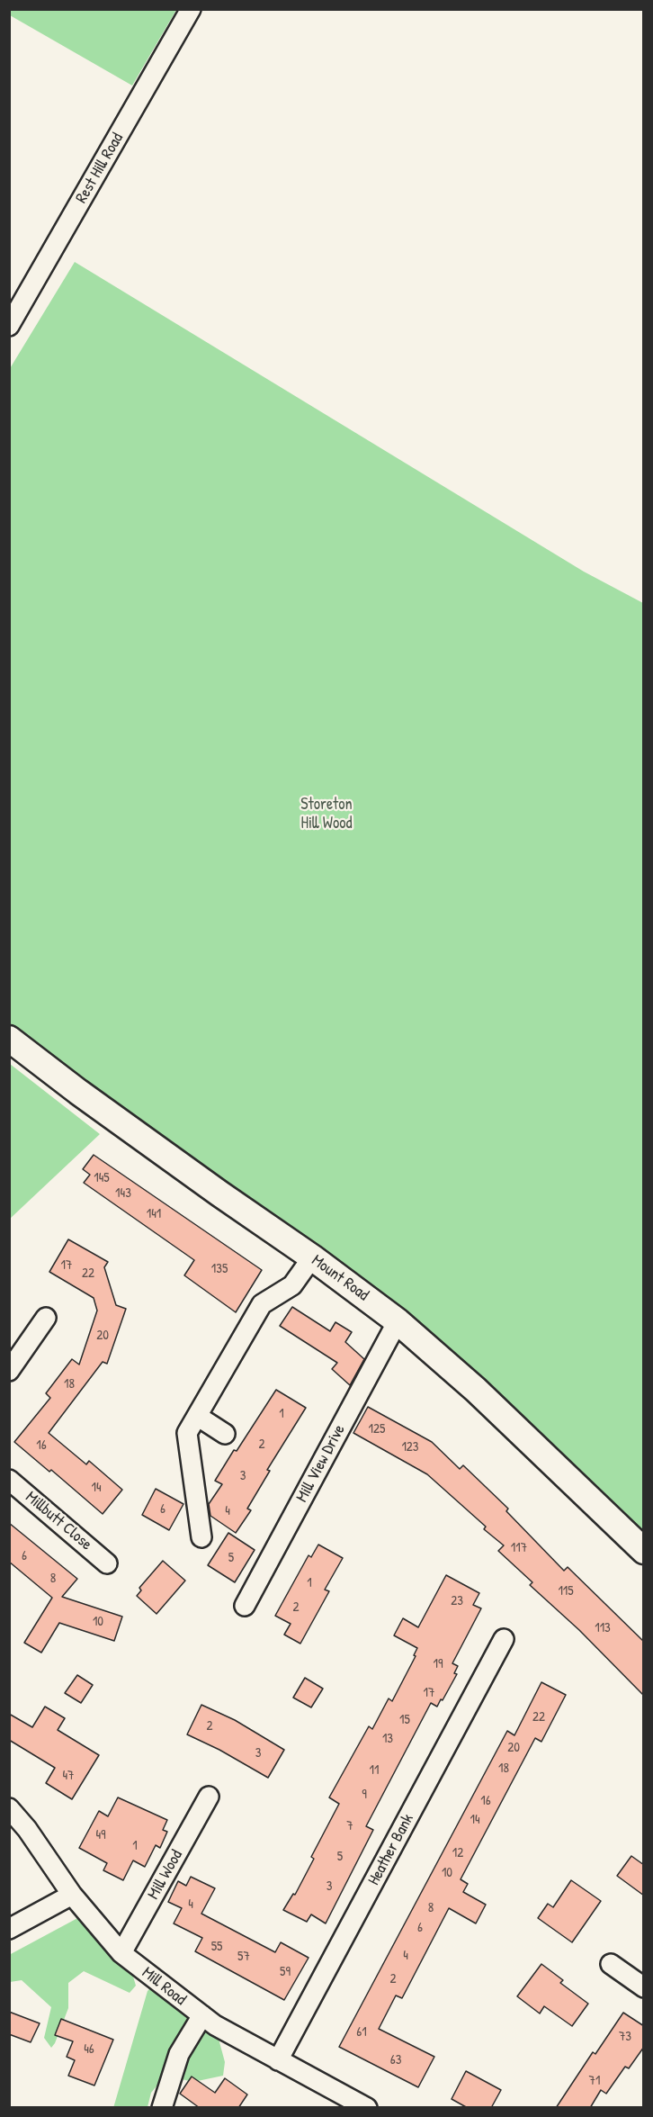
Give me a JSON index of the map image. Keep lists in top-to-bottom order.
{
  "streets": {
    "main road": ["Mount Road"],
    "street": [
      "Rest Hill Road",
      "Mill View Drive",
      "Millbutt Close",
      "Heather Bank",
      "Mill Wood",
      "Mill Road"
    ]
  },
  "crossings": [
    ["Mount Road", "Mill View Drive"],
    ["Heather Bank", "Mill Road"],
    ["Mill Wood", "Mill Road"]
  ],
  "parks": ["Storeton Hill Wood"],
  "house_numbers": [
    "145",
    "143",
    "141",
    "17",
    "135",
    "22",
    "20",
    "18",
    "1",
    "125",
    "2",
    "16",
    "123",
    "3",
    "14",
    "6",
    "4",
    "117",
    "6",
    "5",
    "8",
    "1",
    "115",
    "23",
    "2",
    "10",
    "113",
    "19",
    "17",
    "22",
    "15",
    "2",
    "13",
    "20",
    "3",
    "18",
    "11",
    "47",
    "9",
    "16",
    "14",
    "7",
    "49",
    "1",
    "12",
    "5",
    "10",
    "3",
    "4",
    "8",
    "6",
    "55",
    "4",
    "57",
    "59",
    "2",
    "61",
    "73",
    "46",
    "63",
    "71"
  ]
}
